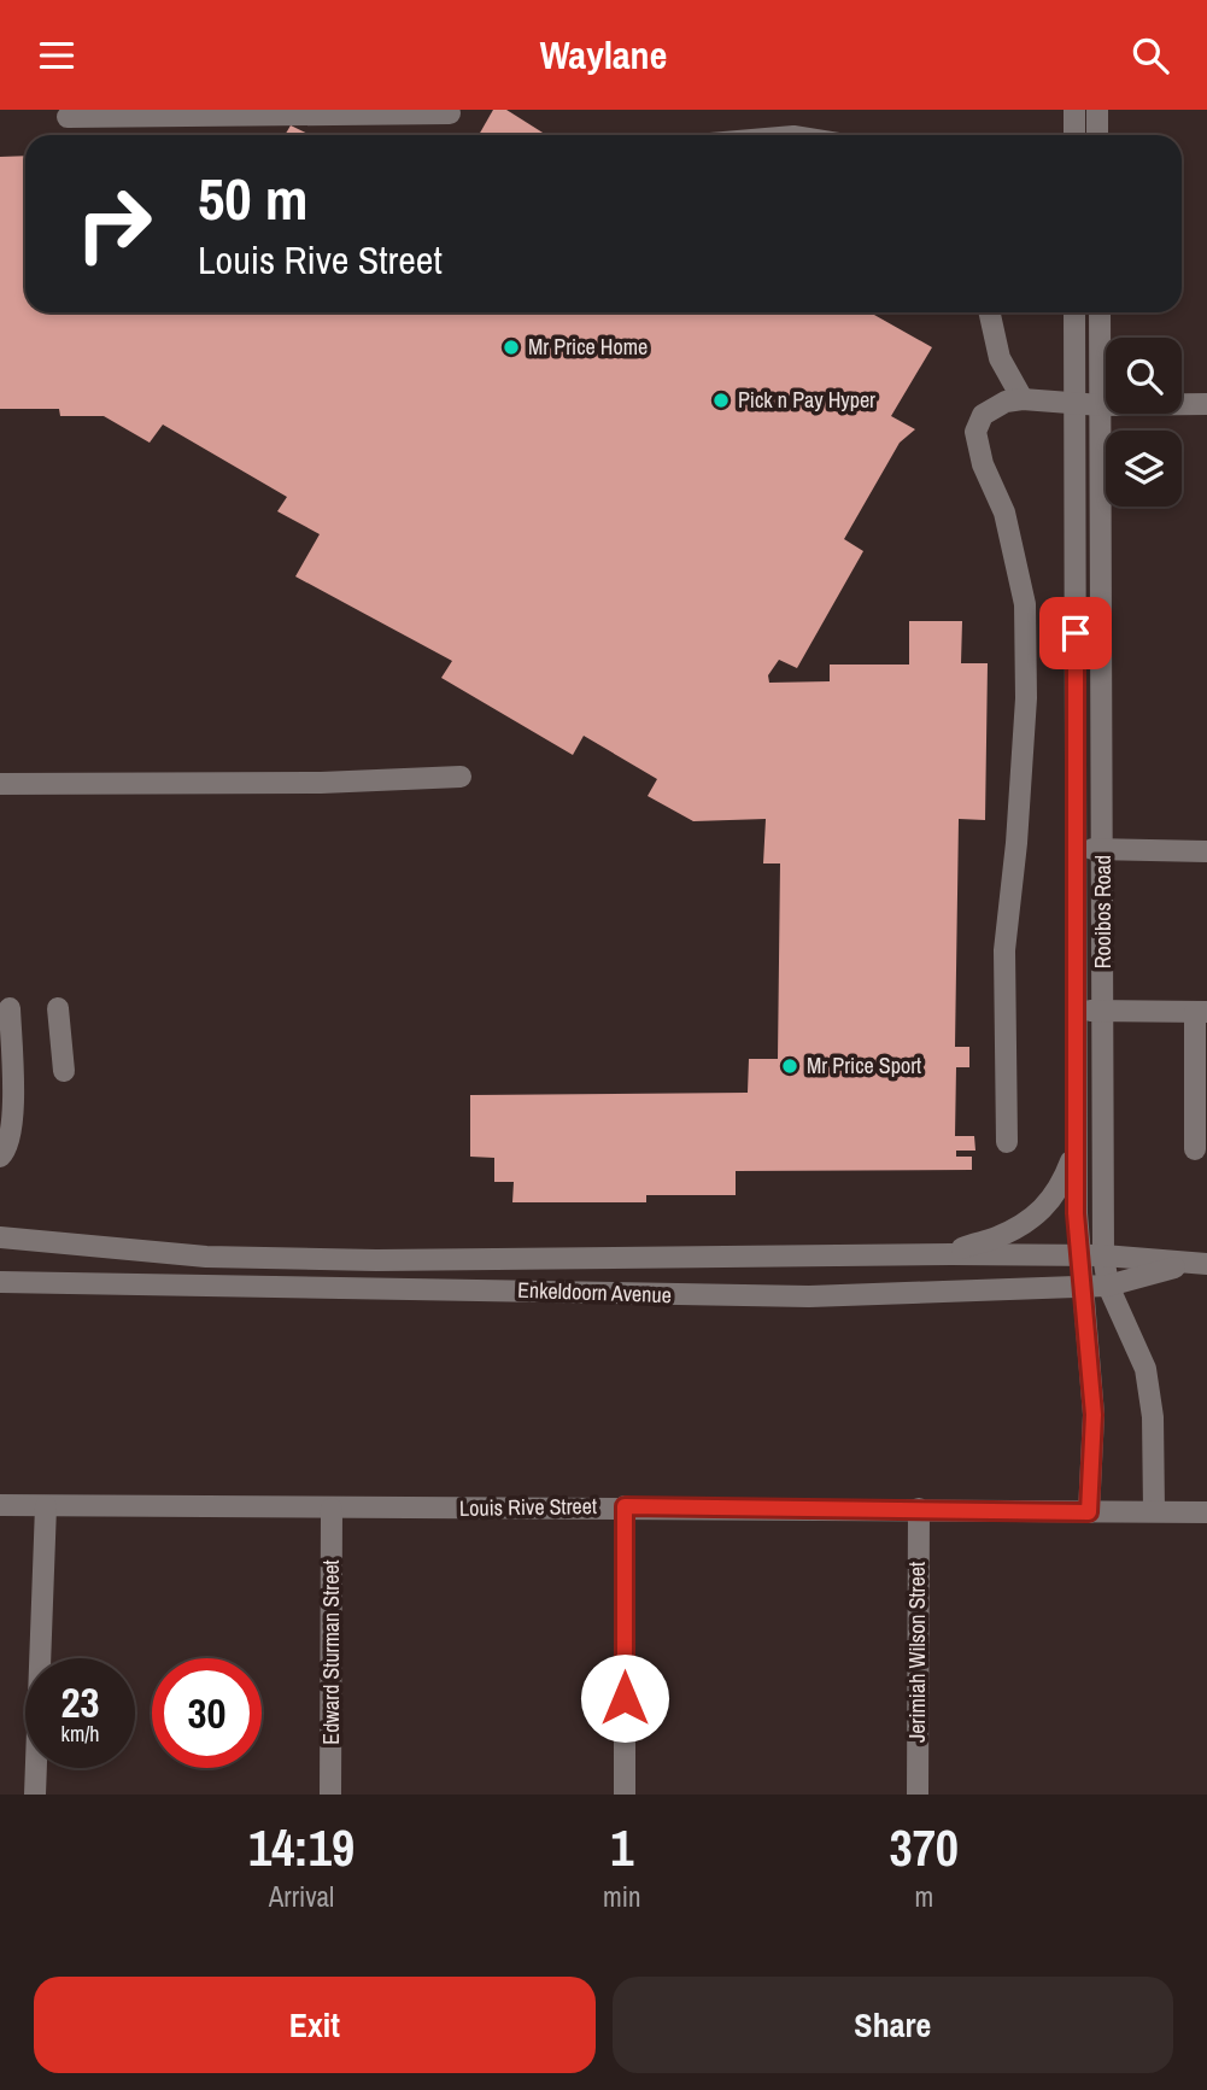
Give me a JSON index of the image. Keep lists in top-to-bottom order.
{
  "streets": {
    "street": [
      "Rooibos Road",
      "Enkeldoorn Avenue",
      "Louis Rive Street",
      "Edward Sturman Street",
      "Jerimiah Wilson Street"
    ]
  },
  "crossings": [
    ["Rooibos Road", "Enkeldoorn Avenue"],
    ["Rooibos Road", "Louis Rive Street"],
    ["Louis Rive Street", "Edward Sturman Street"],
    ["Louis Rive Street", "Jerimiah Wilson Street"]
  ],
  "places": ["Mr Price Home", "Pick n Pay Hyper", "Mr Price Sport"],
  "page": {
    "header": "Waylane",
    "turn": ["50 m", "Louis Rive Street"],
    "speed": "23 km/h",
    "limit": "30",
    "eta": [
      "14:19",
      "Arrival",
      "1",
      "min",
      "370",
      "m"
    ],
    "buttons": ["Exit", "Share"]
  }
}
